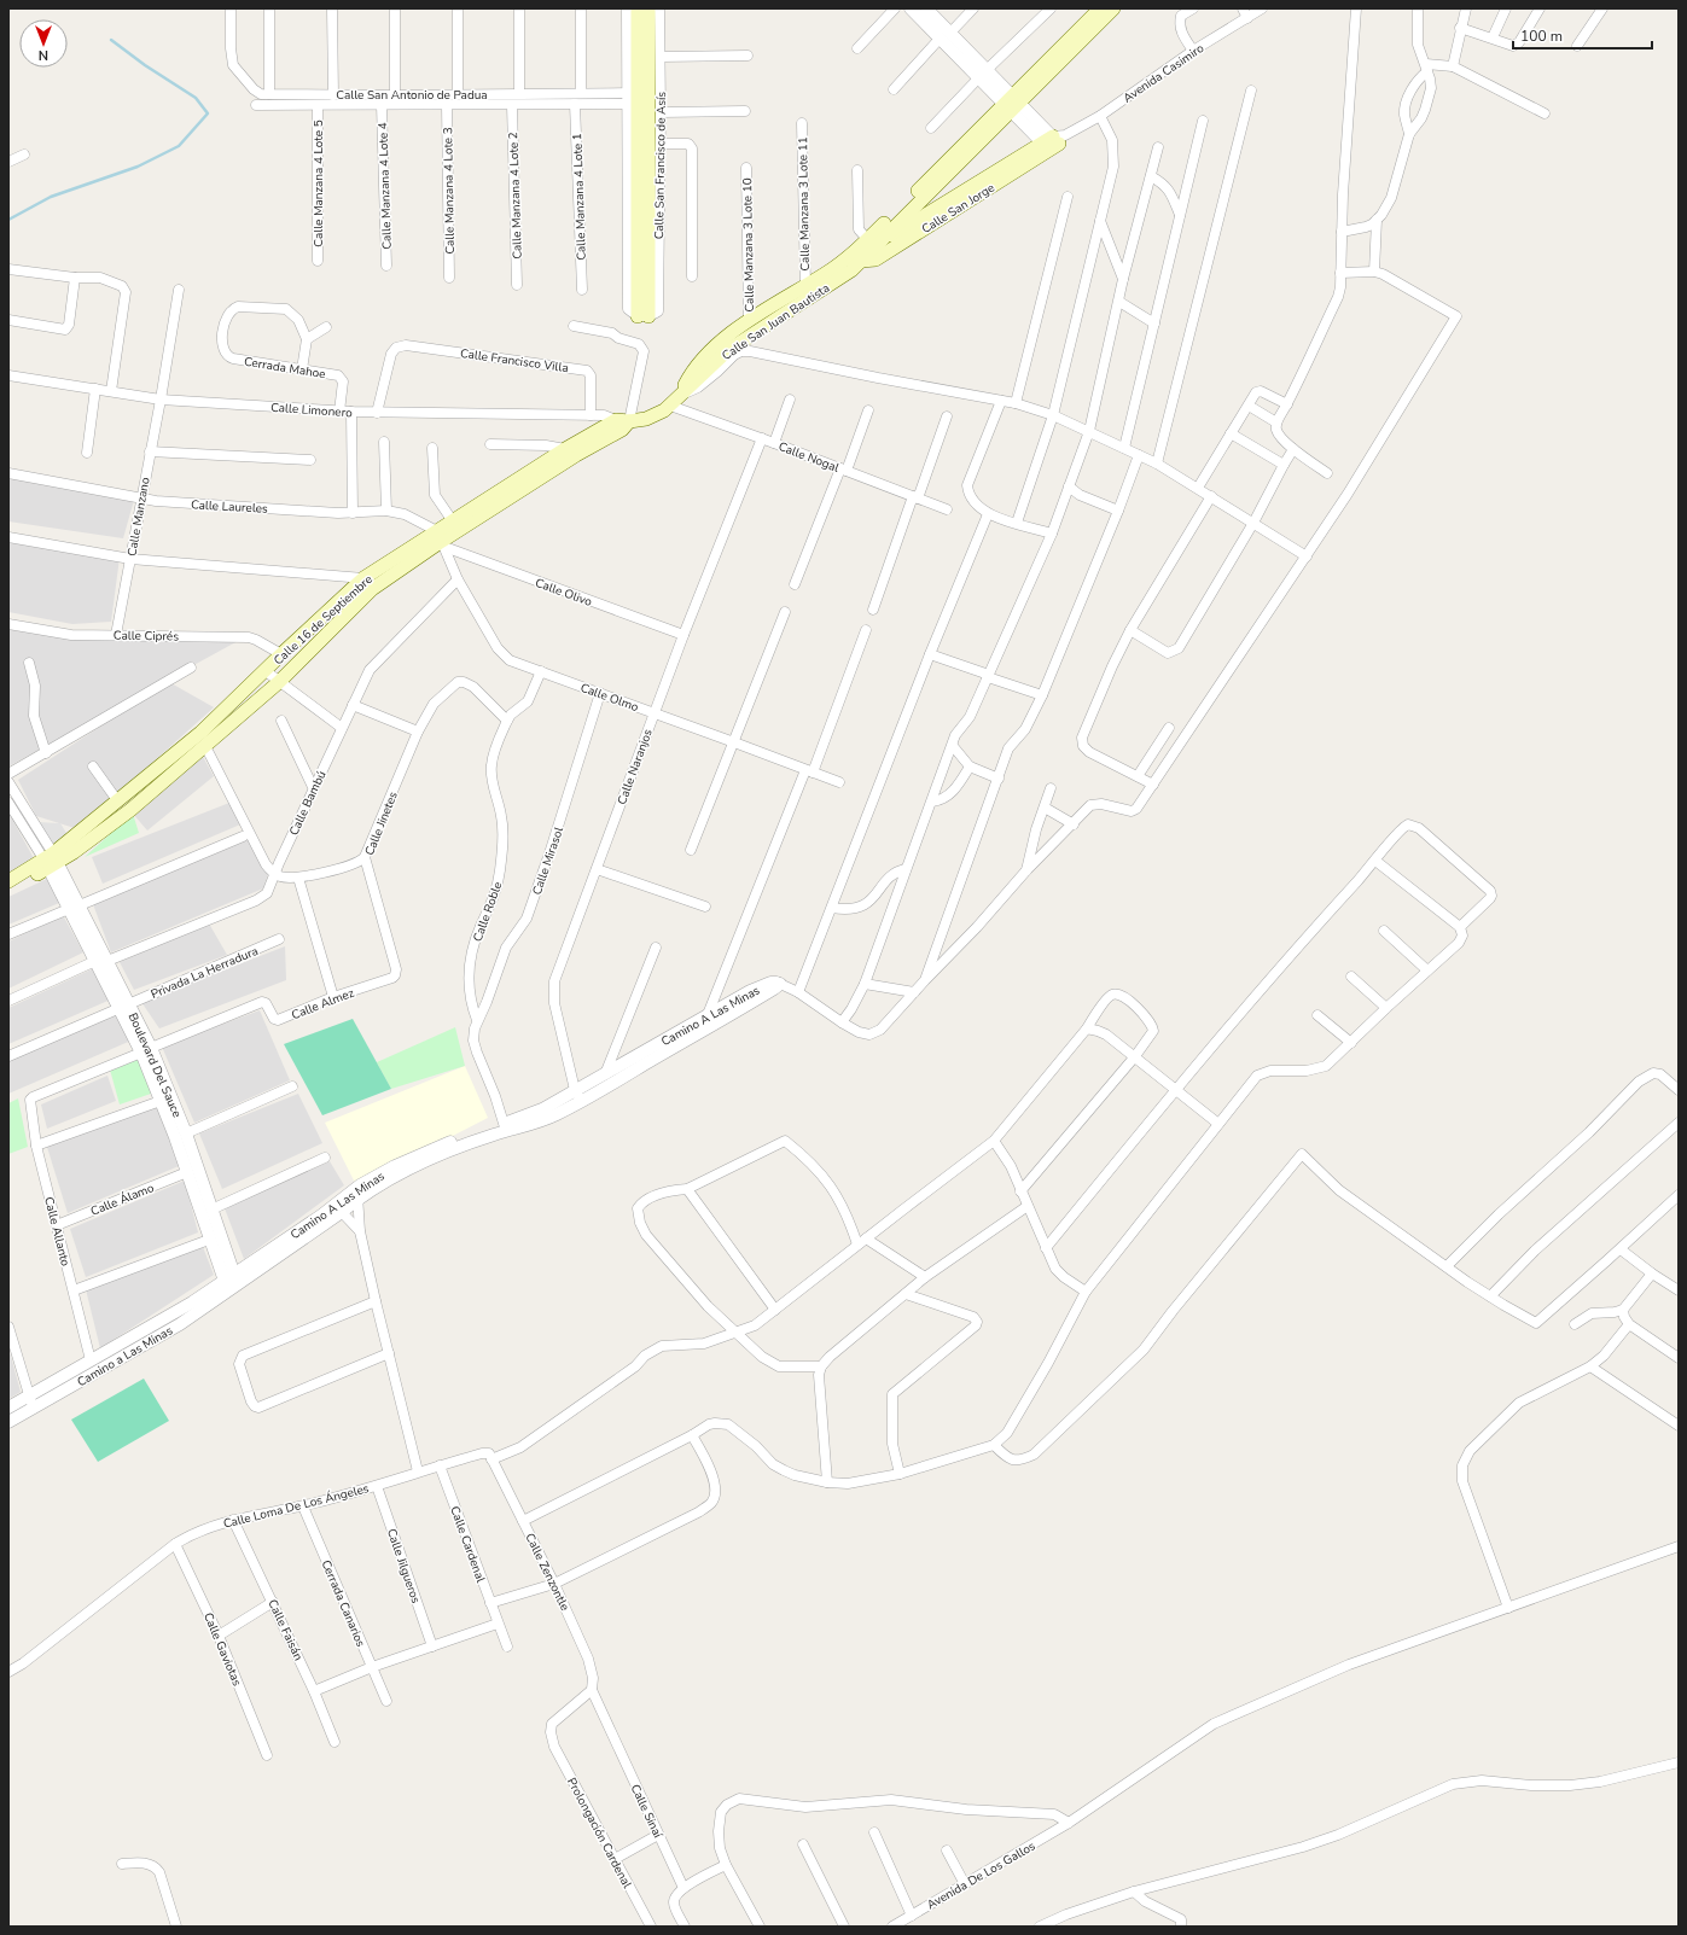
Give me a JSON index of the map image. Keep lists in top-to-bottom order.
{
  "streets": {
    "main road": [
      "Calle San Francisco de Asís",
      "Calle San Jorge",
      "Calle San Juan Bautista",
      "Calle 16 de Septiembre"
    ],
    "street": [
      "Avenida Casimiro",
      "Calle San Antonio de Padua",
      "Calle Manzana 4 Lote 5",
      "Calle Manzana 4 Lote 4",
      "Calle Manzana 4 Lote 3",
      "Calle Manzana 4 Lote 2",
      "Calle Manzana 4 Lote 1",
      "Calle Manzana 3 Lote 11",
      "Calle Manzana 3 Lote 10",
      "Calle Francisco Villa",
      "Cerrada Mahoe",
      "Calle Limonero",
      "Calle Nogal",
      "Calle Laureles",
      "Calle Manzano",
      "Calle Olivo",
      "Calle Ciprés",
      "Calle Olmo",
      "Calle Naranjos",
      "Calle Bambú",
      "Calle Jinetes",
      "Calle Mirasol",
      "Calle Roble",
      "Privada La Herradura",
      "Calle Almez",
      "Camino A Las Minas",
      "Boulevard Del Sauce",
      "Calle Álamo",
      "Calle Allanto",
      "Camino a Las Minas",
      "Calle Loma De Los Ángeles",
      "Calle Cardenal",
      "Calle Jilgueros",
      "Calle Zenzontle",
      "Cerrada Canarios",
      "Calle Faisán",
      "Calle Gaviotas",
      "Calle Sinaí",
      "Prolongación Cardenal",
      "Avenida De Los Gallos"
    ]
  },
  "crossings": [
    ["Avenida Casimiro", "Calle San Jorge"],
    ["Calle San Antonio de Padua", "Calle San Francisco de Asís"],
    ["Calle San Antonio de Padua", "Calle Manzana 4 Lote 5"],
    ["Calle San Antonio de Padua", "Calle Manzana 4 Lote 4"],
    ["Calle San Antonio de Padua", "Calle Manzana 4 Lote 3"],
    ["Calle San Antonio de Padua", "Calle Manzana 4 Lote 2"],
    ["Calle San Antonio de Padua", "Calle Manzana 4 Lote 1"],
    ["Calle Manzana 3 Lote 11", "Calle San Juan Bautista"],
    ["Calle San Jorge", "Calle San Juan Bautista"],
    ["Calle Manzana 3 Lote 10", "Calle San Juan Bautista"],
    ["Calle San Juan Bautista", "Calle 16 de Septiembre"],
    ["Calle Francisco Villa", "Calle Limonero"],
    ["Cerrada Mahoe", "Calle Limonero"],
    ["Calle Limonero", "Calle Manzano"],
    ["Calle Limonero", "Calle 16 de Septiembre"],
    ["Calle Nogal", "Calle 16 de Septiembre"],
    ["Calle Nogal", "Calle Naranjos"],
    ["Calle Laureles", "Calle Manzano"],
    ["Calle Laureles", "Calle Olivo"],
    ["Calle Laureles", "Calle 16 de Septiembre"],
    ["Calle Laureles", "Calle Olmo"],
    ["Calle Manzano", "Calle Ciprés"],
    ["Calle Olivo", "Calle 16 de Septiembre"],
    ["Calle Olivo", "Calle Olmo"],
    ["Calle Olivo", "Calle Naranjos"],
    ["Calle 16 de Septiembre", "Calle Ciprés"],
    ["Calle 16 de Septiembre", "Calle Olmo"],
    ["Calle 16 de Septiembre", "Boulevard Del Sauce"],
    ["Calle Olmo", "Calle Naranjos"],
    ["Calle Olmo", "Calle Bambú"],
    ["Calle Olmo", "Calle Mirasol"],
    ["Calle Olmo", "Calle Roble"],
    ["Calle Naranjos", "Camino A Las Minas"],
    ["Calle Bambú", "Boulevard Del Sauce"],
    ["Calle Jinetes", "Calle Roble"],
    ["Calle Jinetes", "Calle Almez"],
    ["Calle Mirasol", "Calle Roble"],
    ["Calle Roble", "Camino A Las Minas"],
    ["Privada La Herradura", "Boulevard Del Sauce"],
    ["Calle Almez", "Boulevard Del Sauce"],
    ["Calle Almez", "Calle Allanto"],
    ["Camino A Las Minas", "Boulevard Del Sauce"],
    ["Camino A Las Minas", "Camino a Las Minas"],
    ["Boulevard Del Sauce", "Calle Álamo"],
    ["Boulevard Del Sauce", "Camino a Las Minas"],
    ["Calle Álamo", "Calle Allanto"],
    ["Calle Allanto", "Camino a Las Minas"],
    ["Calle Loma De Los Ángeles", "Calle Cardenal"],
    ["Calle Loma De Los Ángeles", "Calle Jilgueros"],
    ["Calle Loma De Los Ángeles", "Calle Zenzontle"],
    ["Calle Loma De Los Ángeles", "Cerrada Canarios"],
    ["Calle Loma De Los Ángeles", "Calle Faisán"],
    ["Calle Loma De Los Ángeles", "Calle Gaviotas"],
    ["Calle Zenzontle", "Calle Sinaí"],
    ["Calle Zenzontle", "Prolongación Cardenal"],
    ["Calle Sinaí", "Prolongación Cardenal"]
  ],
  "scale_bar": "100 m",
  "north": "bottom"
}
